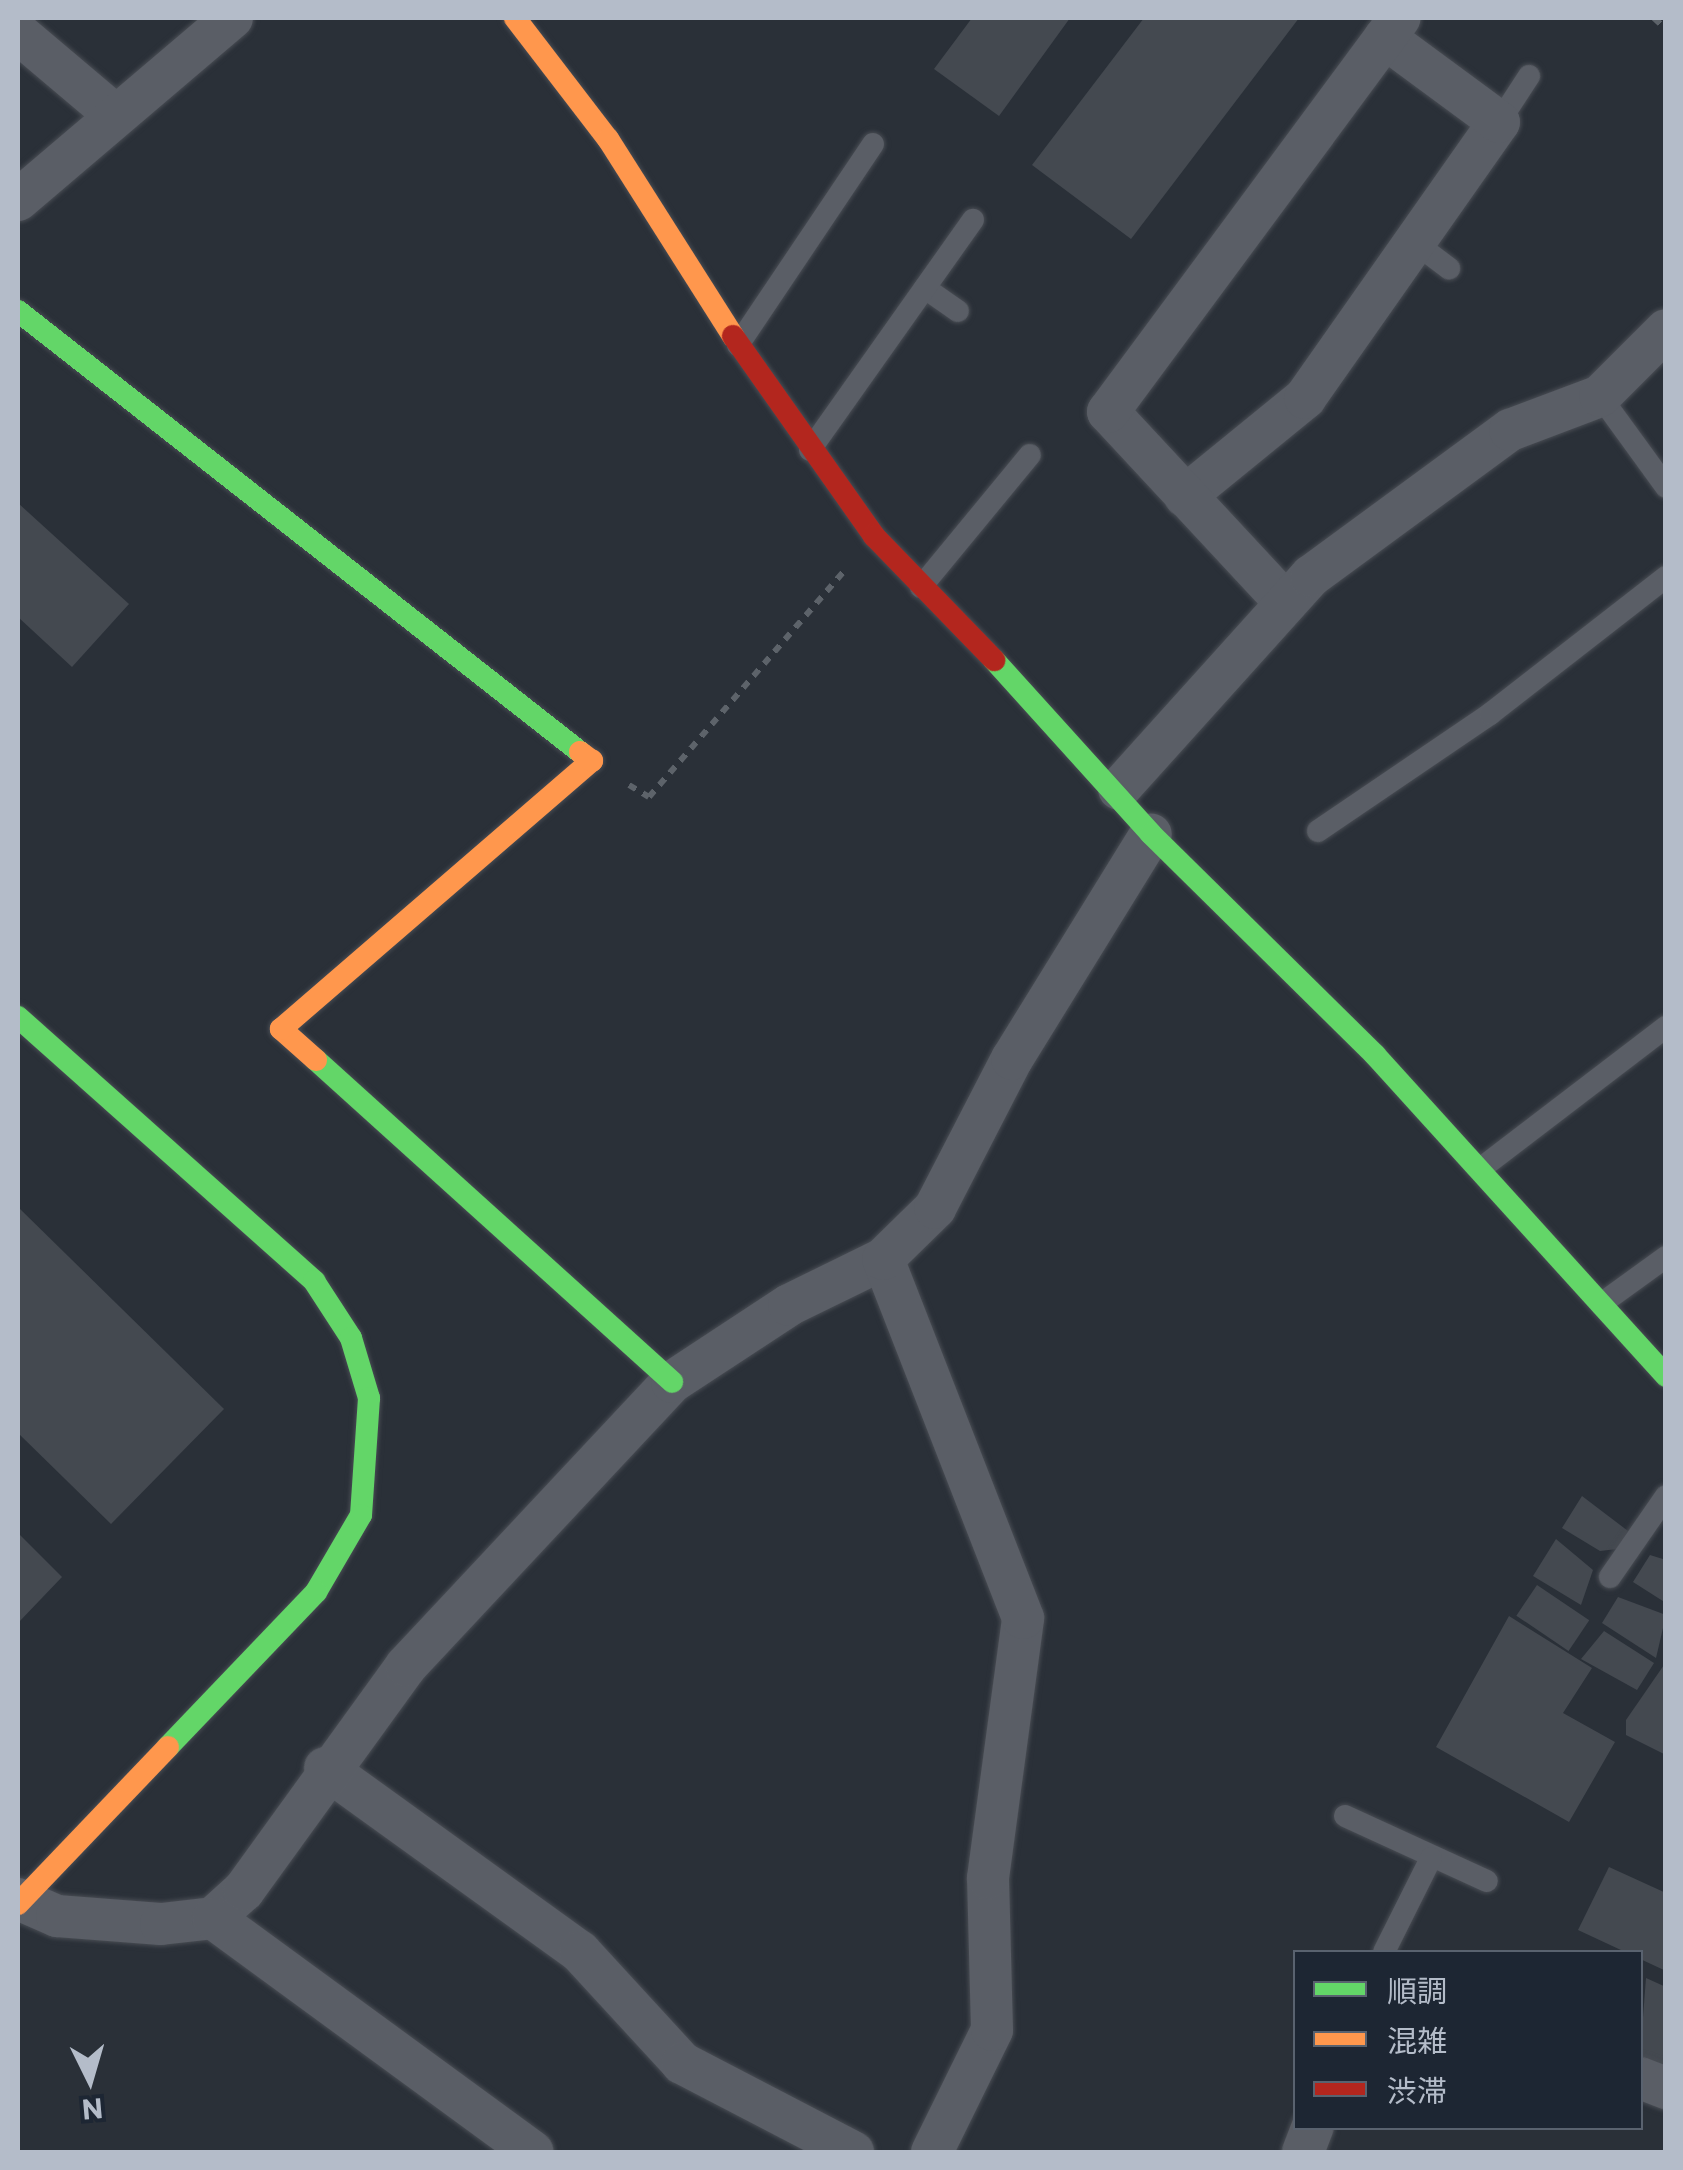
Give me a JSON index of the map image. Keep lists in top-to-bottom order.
{
  "legend": ["順調", "混雑", "渋滞"],
  "north": "bottom"
}
